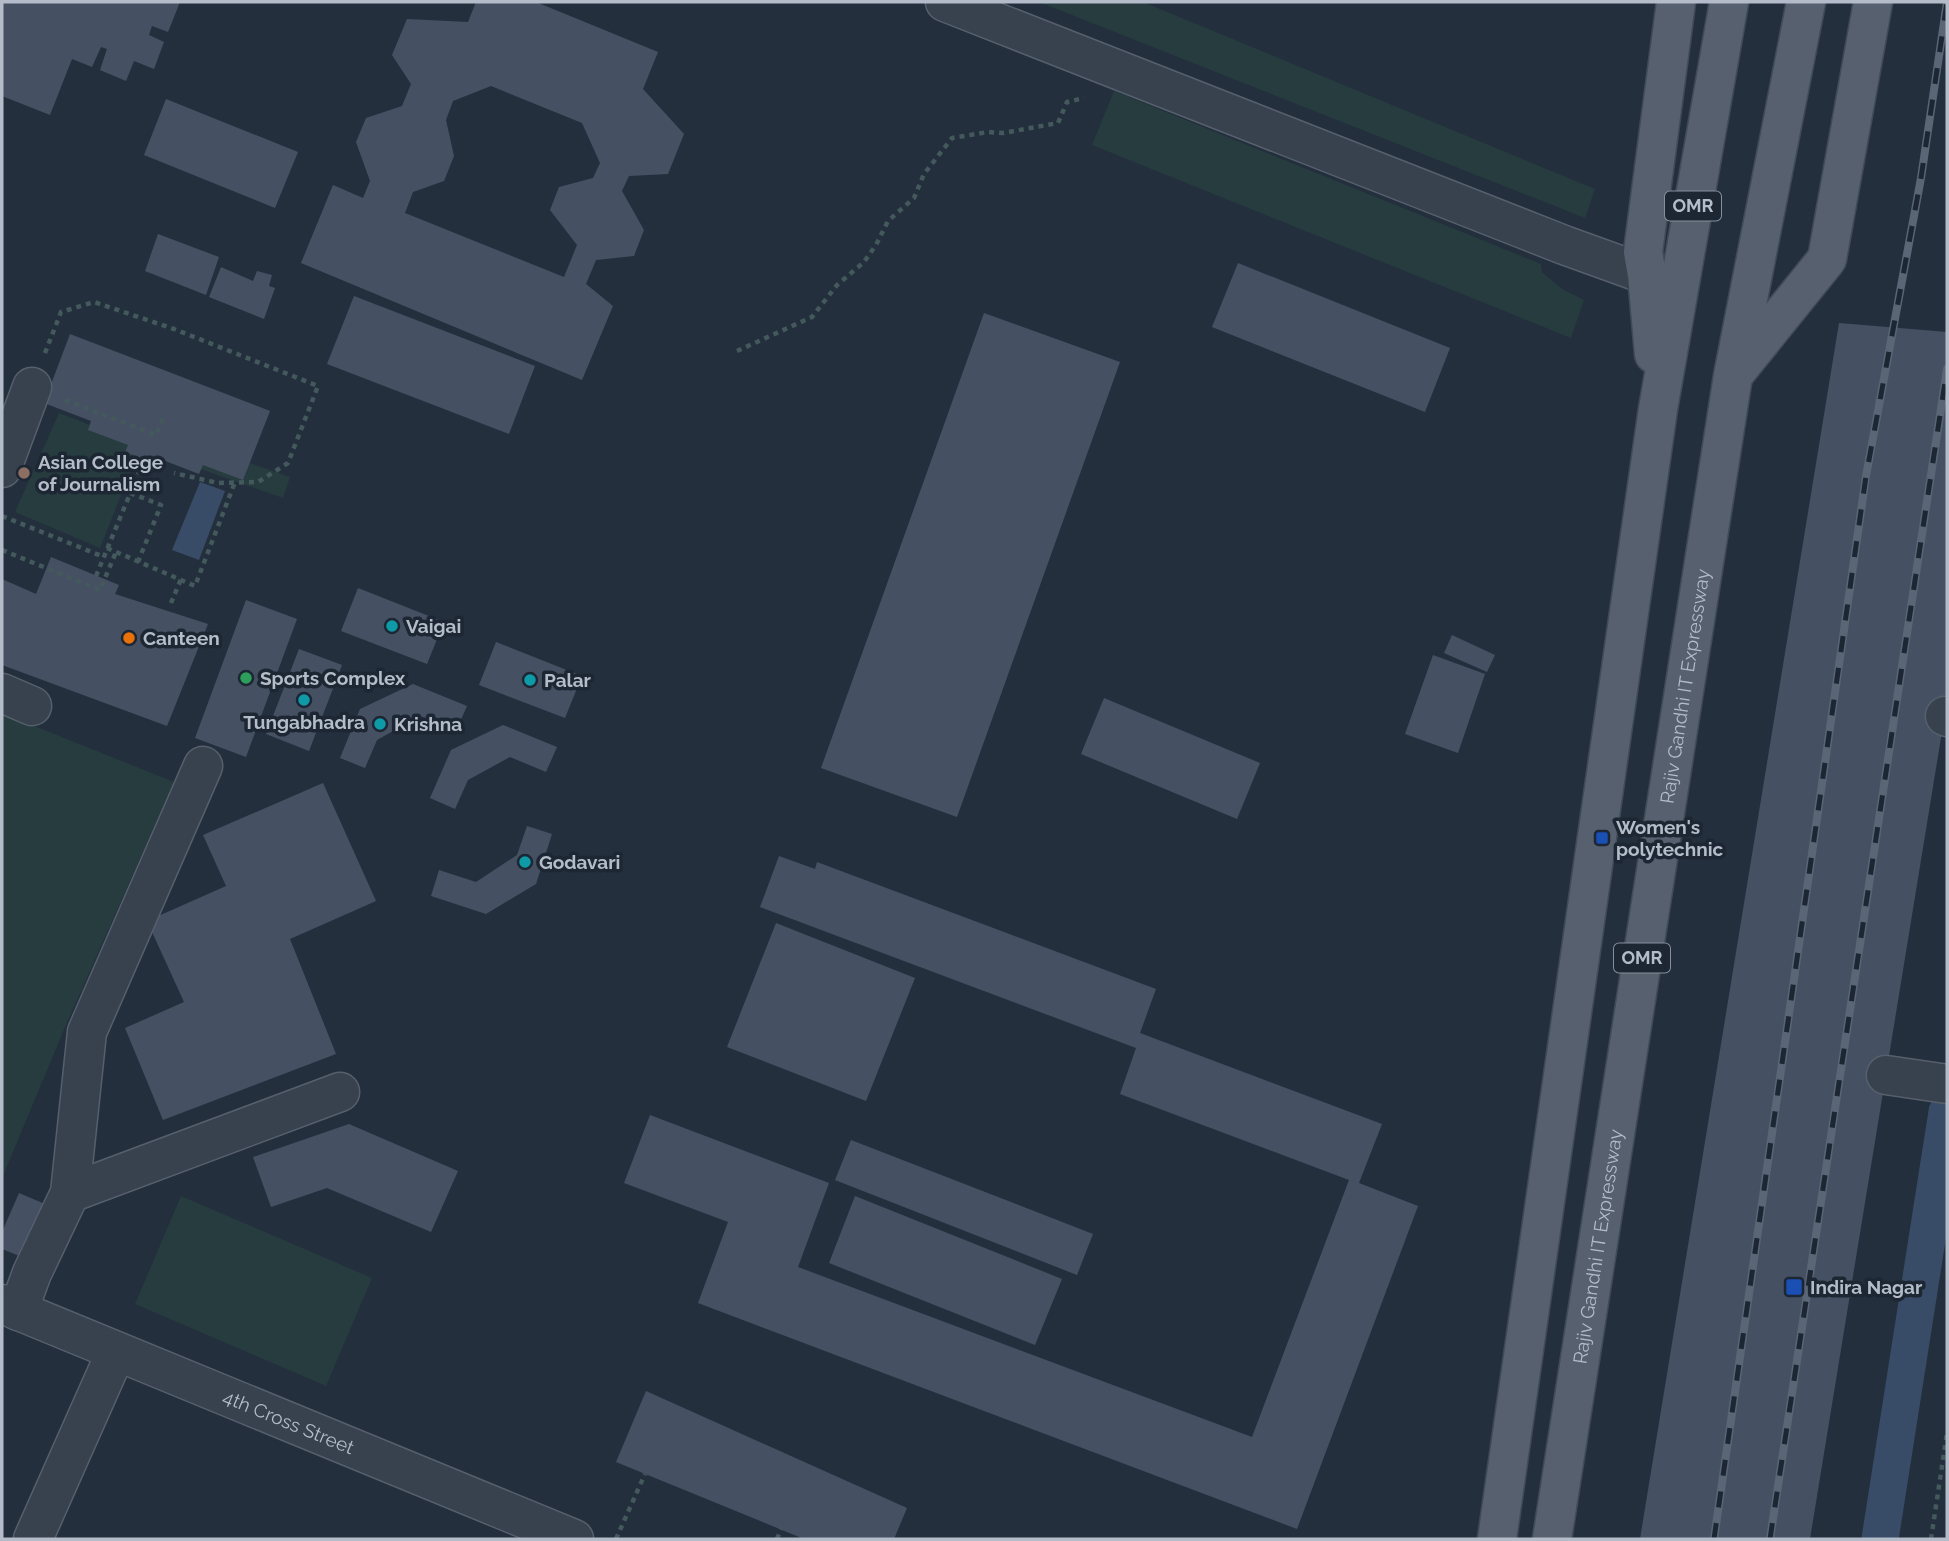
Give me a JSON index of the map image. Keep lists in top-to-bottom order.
{
  "streets": {
    "main road": ["OMR", "Rajiv Gandhi IT Expressway"],
    "street": ["4th Cross Street"]
  },
  "places": {
    "other": [
      "Asian College of Journalism",
      "Vaigai",
      "Canteen",
      "Sports Complex",
      "Palar",
      "Tungabhadra",
      "Krishna",
      "Godavari"
    ],
    "transit": ["Women's polytechnic", "Indira Nagar"]
  }
}
